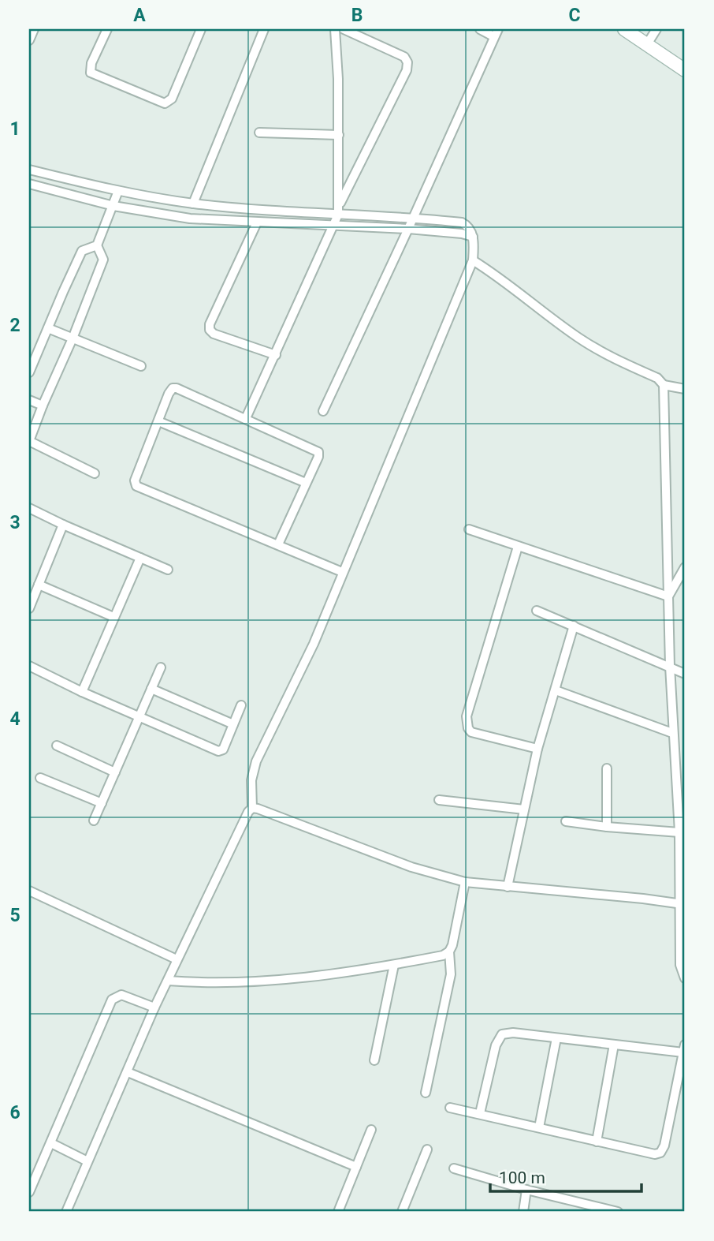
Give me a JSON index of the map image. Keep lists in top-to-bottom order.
{
  "scale_bar": "100 m",
  "grid": {
    "columns": ["A", "B", "C"],
    "rows": [
      "1",
      "2",
      "3",
      "4",
      "5",
      "6"
    ]
  }
}
